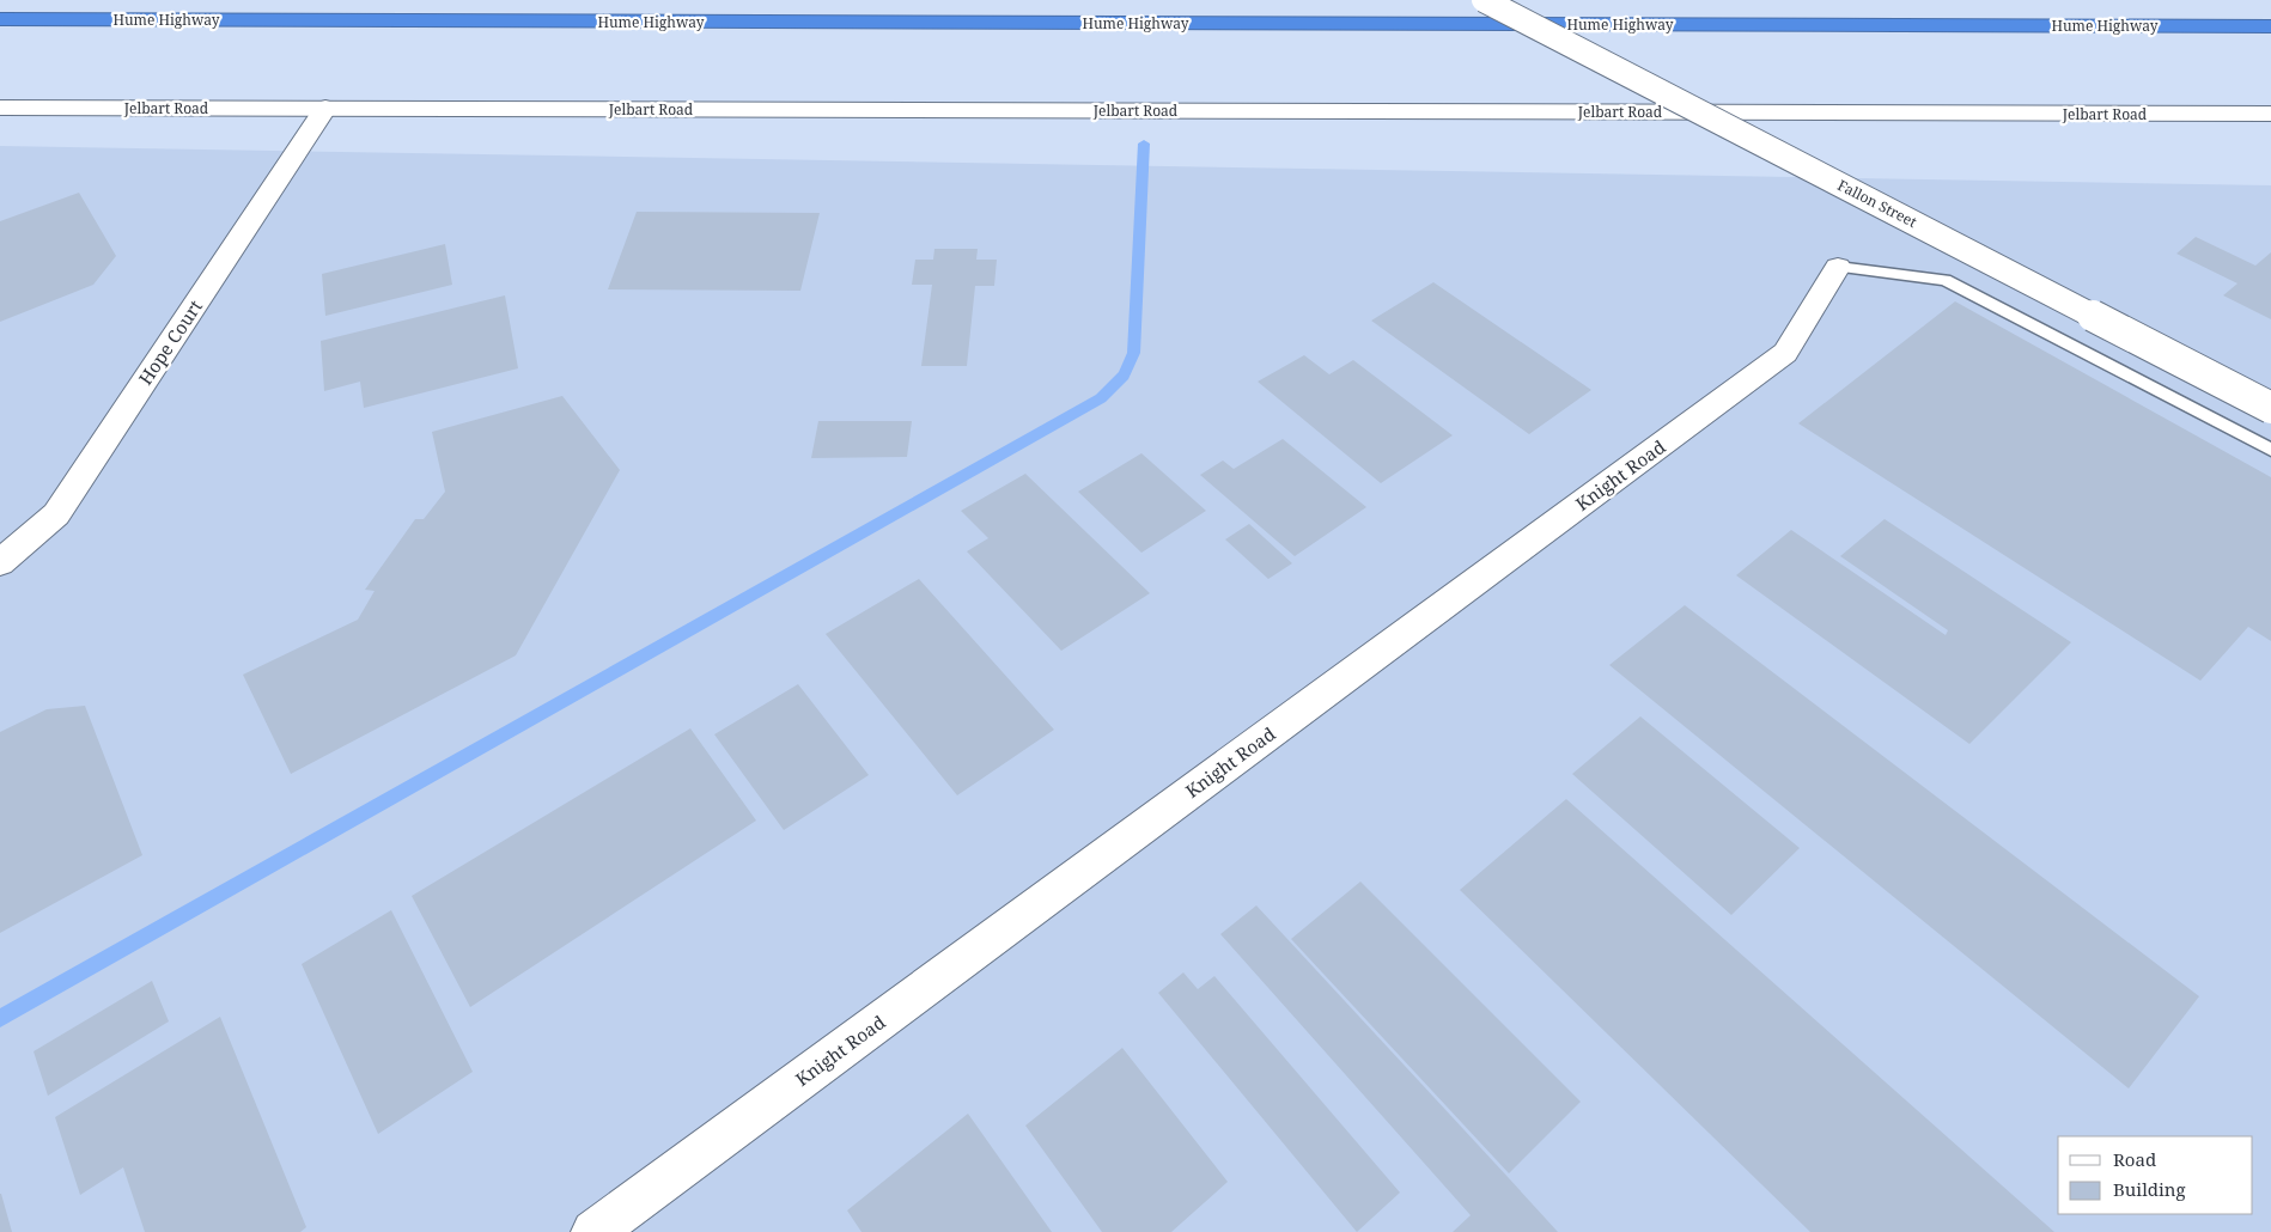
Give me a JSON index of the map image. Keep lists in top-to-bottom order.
{
  "streets": {
    "highway": ["Hume Highway"],
    "street": [
      "Jelbart Road",
      "Fallon Street",
      "Hope Court",
      "Knight Road"
    ]
  },
  "crossings": [
    ["Jelbart Road", "Hope Court"]
  ],
  "legend": ["Road", "Building"]
}
